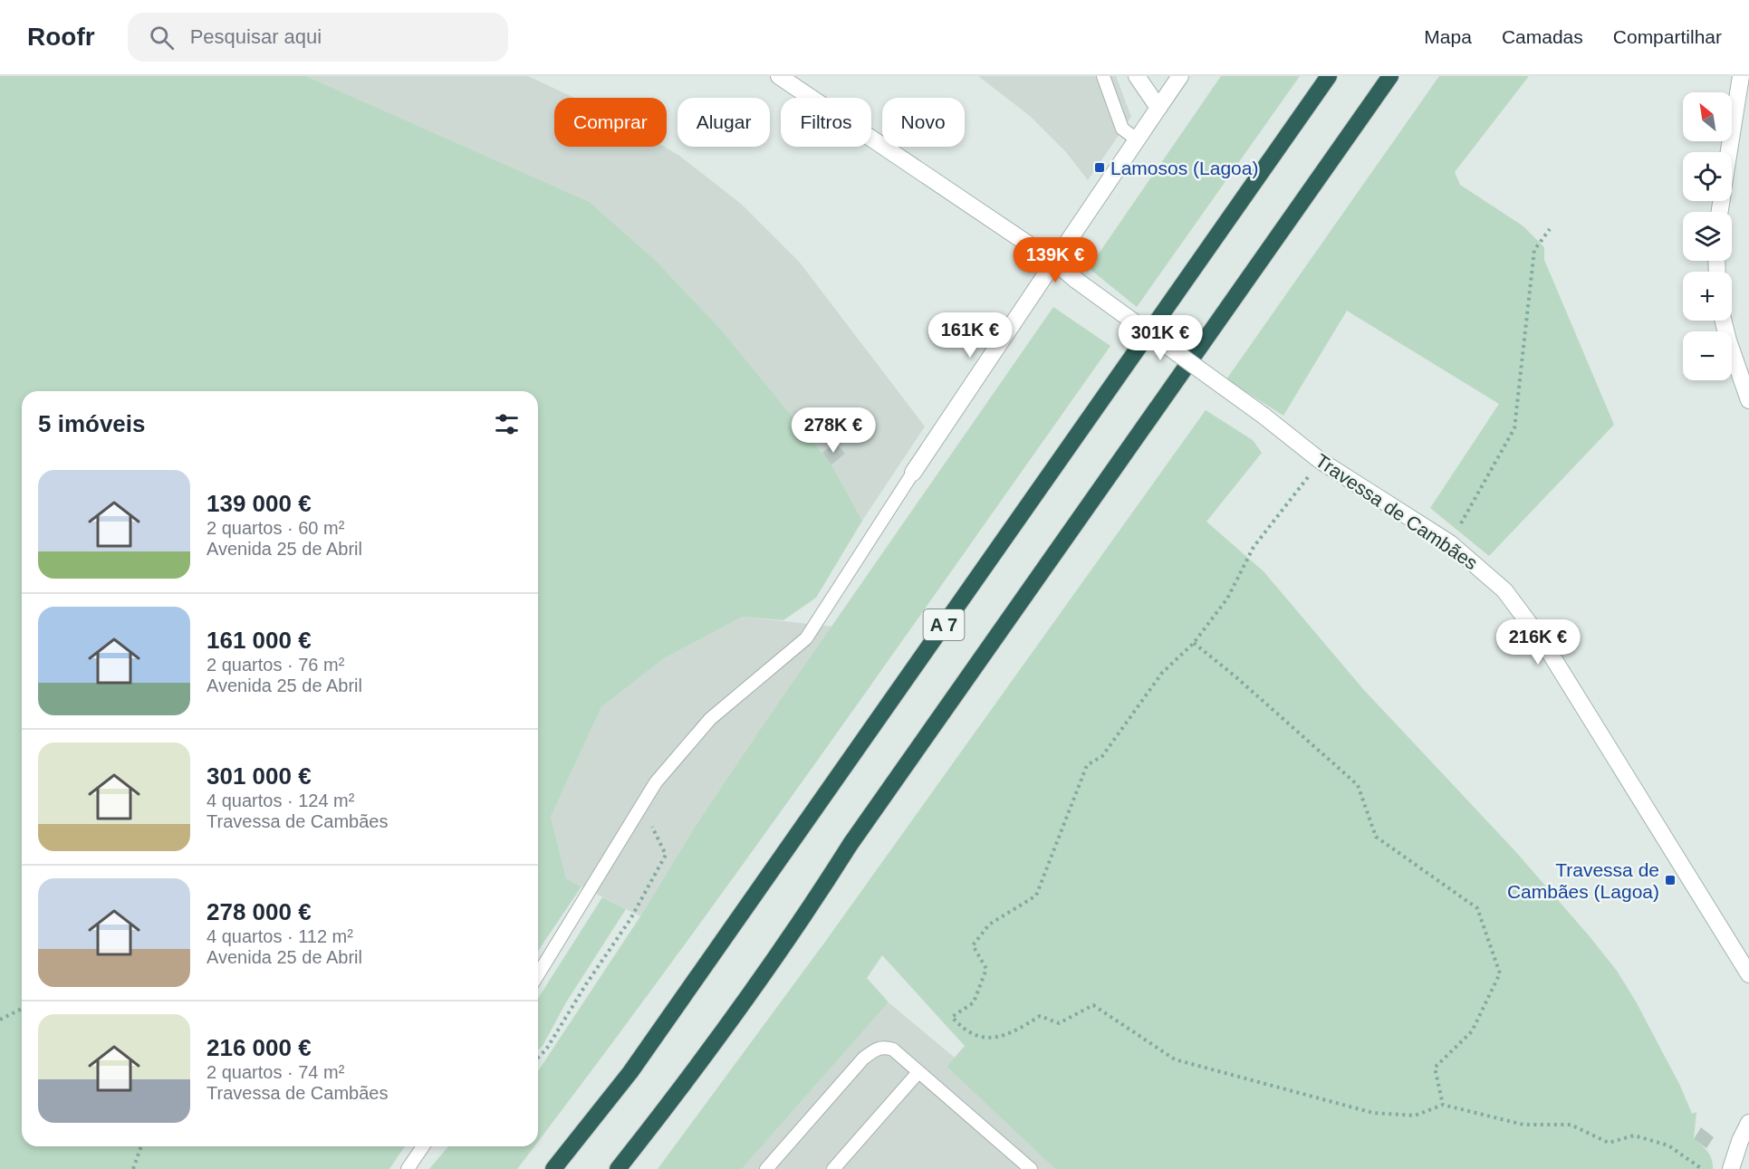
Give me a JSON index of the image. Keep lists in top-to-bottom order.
{
  "streets": {
    "highway": ["A 7"],
    "street": ["Travessa de Cambães"]
  },
  "places": {
    "transit": ["Lamosos (Lagoa)", "Travessa de Cambães (Lagoa)"]
  },
  "north": "top left",
  "page": {
    "header": "Roofr",
    "search": "Pesquisar aqui",
    "nav": ["Mapa", "Camadas", "Compartilhar"],
    "map_buttons": ["+", "−"],
    "chip": [
      "Comprar",
      "Alugar",
      "Filtros",
      "Novo"
    ],
    "price": [
      "139K €",
      "161K €",
      "301K €",
      "278K €",
      "216K €"
    ],
    "heading": "5 imóveis",
    "list": [
      {
        "name": "139 000 €",
        "note": "2 quartos · 60 m² · Avenida 25 de Abril"
      },
      {
        "name": "161 000 €",
        "note": "2 quartos · 76 m² · Avenida 25 de Abril"
      },
      {
        "name": "301 000 €",
        "note": "4 quartos · 124 m² · Travessa de Cambães"
      },
      {
        "name": "278 000 €",
        "note": "4 quartos · 112 m² · Avenida 25 de Abril"
      },
      {
        "name": "216 000 €",
        "note": "2 quartos · 74 m² · Travessa de Cambães"
      }
    ]
  }
}
